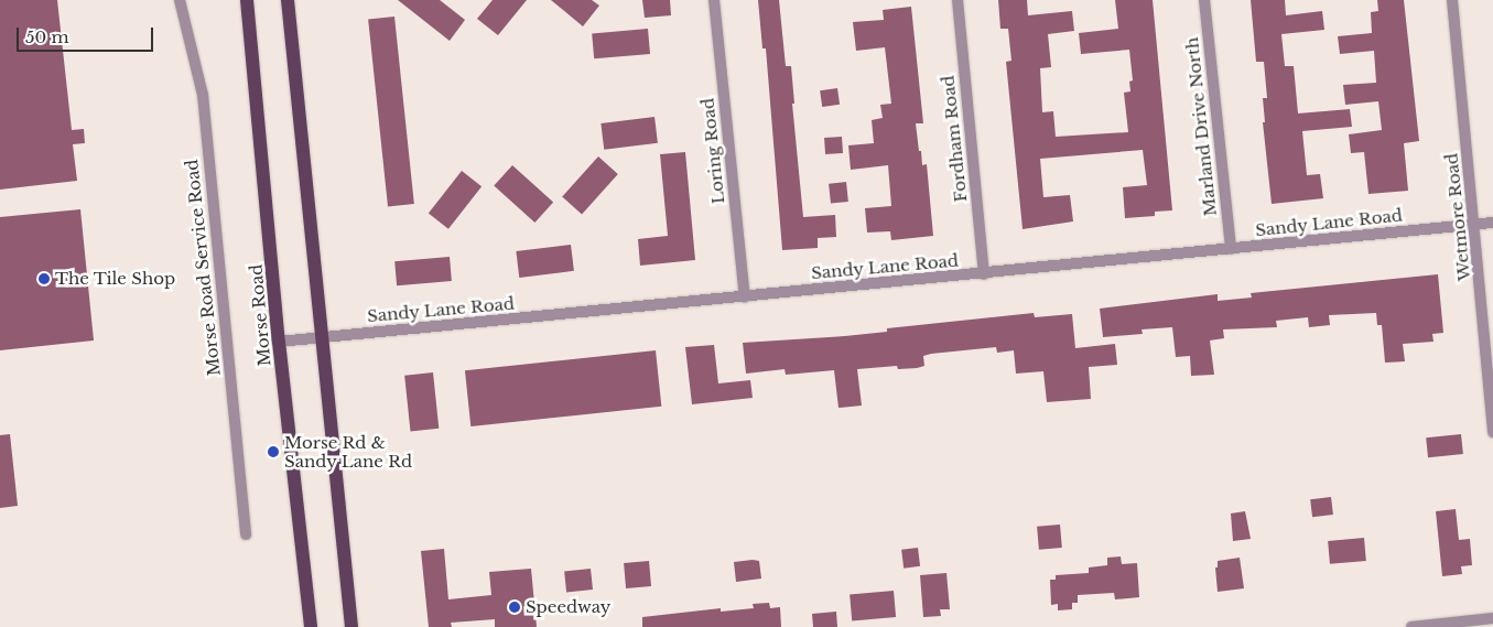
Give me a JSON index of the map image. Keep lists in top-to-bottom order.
{
  "streets": {
    "main road": ["Morse Road"],
    "street": [
      "Marland Drive North",
      "Fordham Road",
      "Loring Road",
      "Wetmore Road",
      "Sandy Lane Road",
      "Morse Road Service Road"
    ]
  },
  "crossings": [
    ["Marland Drive North", "Sandy Lane Road"],
    ["Fordham Road", "Sandy Lane Road"],
    ["Loring Road", "Sandy Lane Road"],
    ["Wetmore Road", "Sandy Lane Road"],
    ["Sandy Lane Road", "Morse Road"]
  ],
  "places": ["The Tile Shop", "Morse Rd & Sandy Lane Rd", "Speedway"],
  "scale_bar": "50 m"
}
